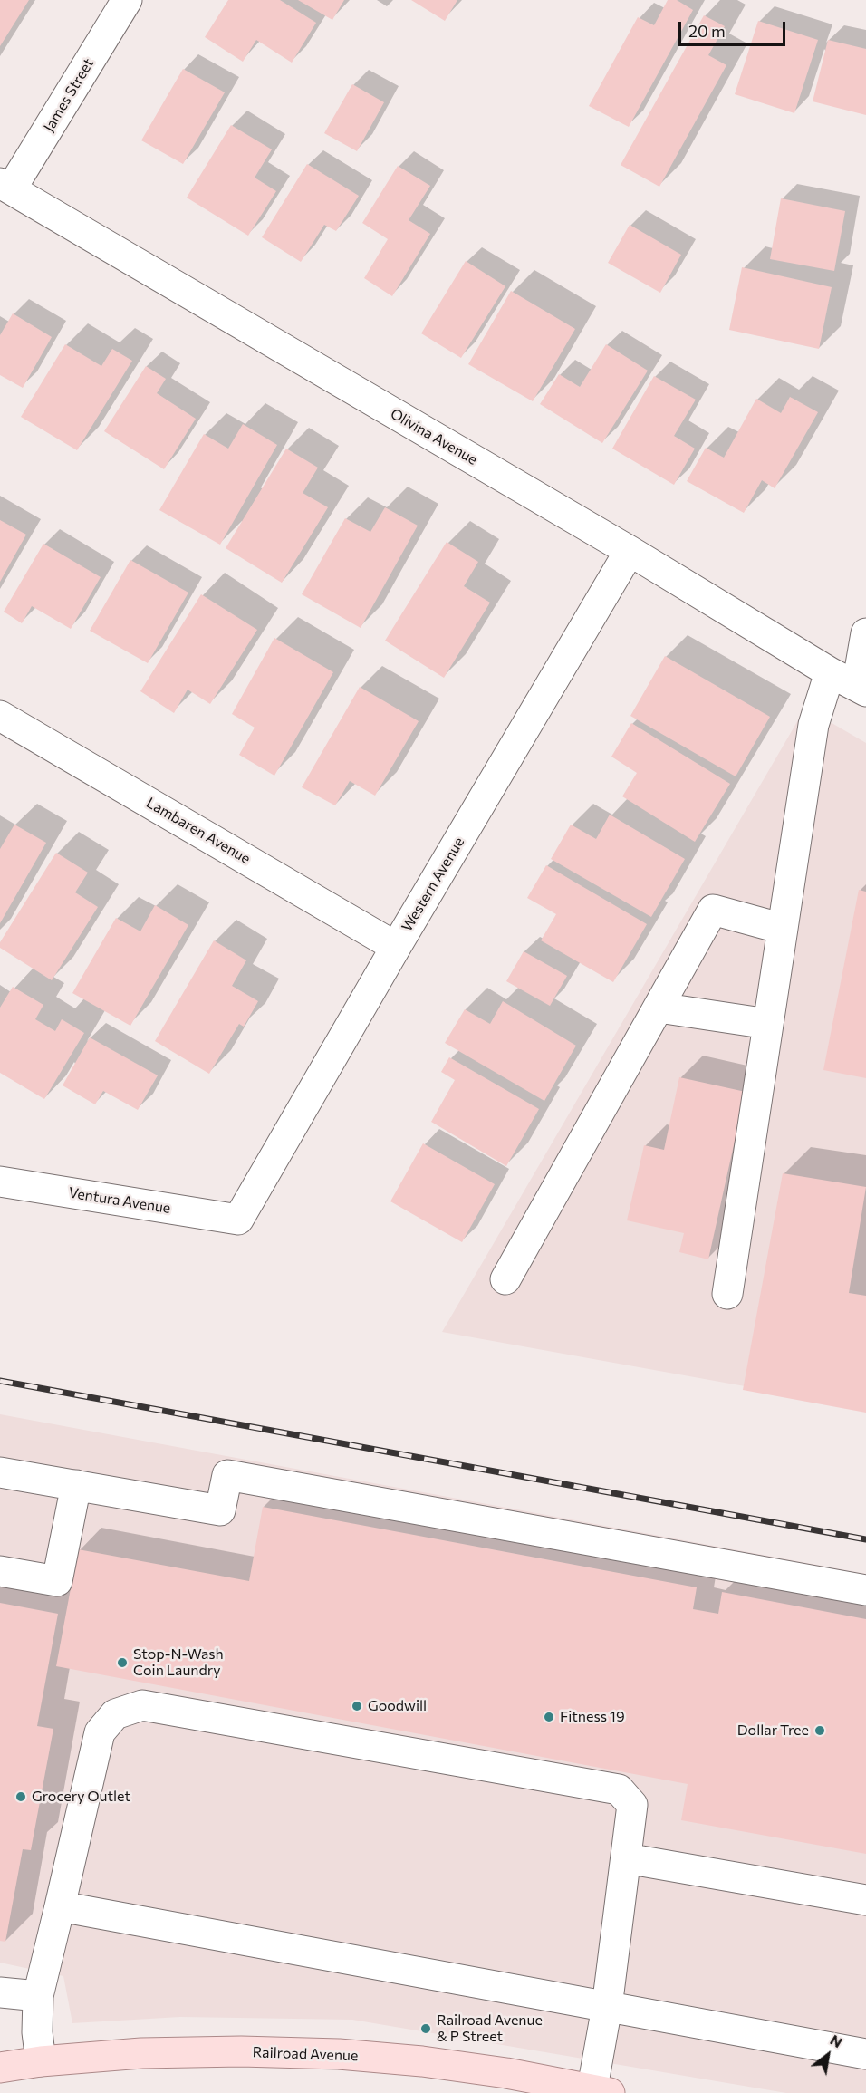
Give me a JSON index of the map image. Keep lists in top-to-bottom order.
{
  "streets": {
    "main road": ["Railroad Avenue"],
    "street": [
      "James Street",
      "Olivina Avenue",
      "Lambaren Avenue",
      "Western Avenue",
      "Ventura Avenue"
    ]
  },
  "crossings": [
    ["James Street", "Olivina Avenue"],
    ["Olivina Avenue", "Western Avenue"],
    ["Lambaren Avenue", "Western Avenue"],
    ["Western Avenue", "Ventura Avenue"]
  ],
  "places": [
    "Stop-N-Wash Coin Laundry",
    "Goodwill",
    "Fitness 19",
    "Dollar Tree",
    "Grocery Outlet",
    "Railroad Avenue & P Street"
  ],
  "scale_bar": "20 m",
  "north": "top right"
}
